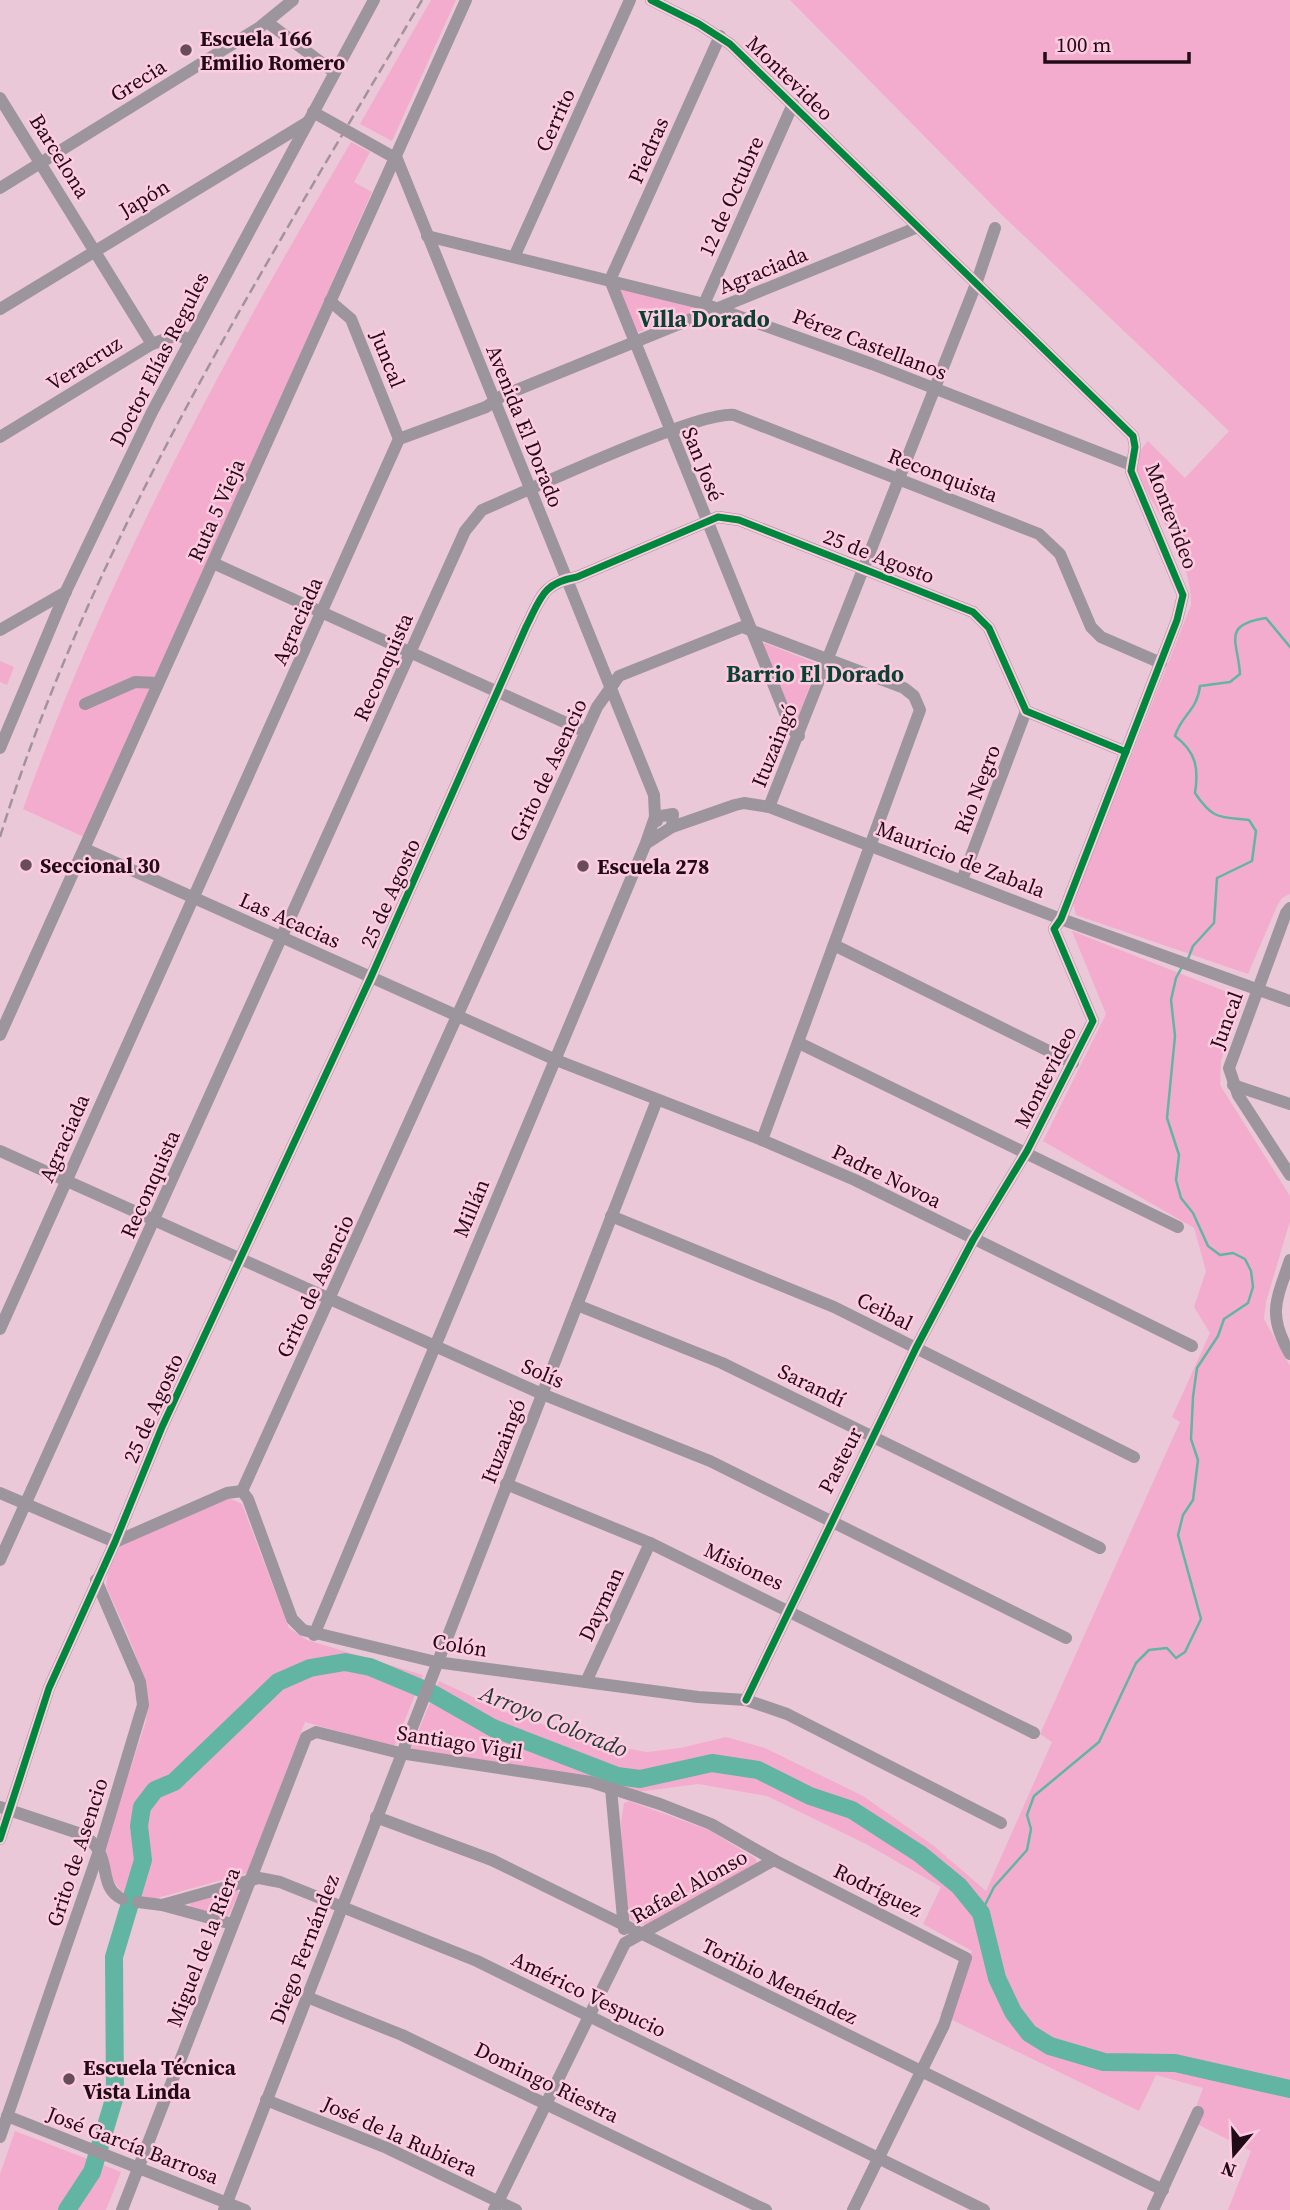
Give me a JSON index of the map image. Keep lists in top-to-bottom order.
{
  "streets": {
    "street": [
      "Montevideo",
      "Grecia",
      "Cerrito",
      "Piedras",
      "Barcelona",
      "12 de Octubre",
      "Japón",
      "Agraciada",
      "Pérez Castellanos",
      "Doctor Elías Regules",
      "Juncal",
      "Veracruz",
      "Avenida El Dorado",
      "San José",
      "Reconquista",
      "Ruta 5 Vieja",
      "25 de Agosto",
      "Ituzaingó",
      "Grito de Asencio",
      "Río Negro",
      "Mauricio de Zabala",
      "Las Acacias",
      "Padre Novoa",
      "Millán",
      "Ceibal",
      "Solís",
      "Sarandí",
      "Pasteur",
      "Misiones",
      "Dayman",
      "Colón",
      "Santiago Vigil",
      "Rafael Alonso",
      "Rodríguez",
      "Miguel de la Riera",
      "Diego Fernández",
      "Toribio Menéndez",
      "Américo Vespucio",
      "Domingo Riestra",
      "José de la Rubiera",
      "José García Barrosa"
    ]
  },
  "crossings": [
    ["Montevideo", "Piedras"],
    ["Montevideo", "12 de Octubre"],
    ["Montevideo", "Agraciada"],
    ["Montevideo", "Pérez Castellanos"],
    ["Montevideo", "Reconquista"],
    ["Montevideo", "Ituzaingó"],
    ["Montevideo", "Mauricio de Zabala"],
    ["Montevideo", "Padre Novoa"],
    ["Montevideo", "Pasteur"],
    ["Grecia", "Barcelona"],
    ["Cerrito", "Pérez Castellanos"],
    ["Piedras", "Pérez Castellanos"],
    ["Piedras", "San José"],
    ["Barcelona", "Japón"],
    ["Barcelona", "Veracruz"],
    ["12 de Octubre", "Pérez Castellanos"],
    ["Japón", "Doctor Elías Regules"],
    ["Agraciada", "Pérez Castellanos"],
    ["Agraciada", "Juncal"],
    ["Agraciada", "Avenida El Dorado"],
    ["Agraciada", "San José"],
    ["Agraciada", "Las Acacias"],
    ["Agraciada", "Solís"],
    ["Pérez Castellanos", "Avenida El Dorado"],
    ["Pérez Castellanos", "San José"],
    ["Pérez Castellanos", "Ituzaingó"],
    ["Doctor Elías Regules", "Veracruz"],
    ["Juncal", "Ruta 5 Vieja"],
    ["Juncal", "Mauricio de Zabala"],
    ["Avenida El Dorado", "Reconquista"],
    ["Avenida El Dorado", "Ruta 5 Vieja"],
    ["Avenida El Dorado", "25 de Agosto"],
    ["Avenida El Dorado", "Grito de Asencio"],
    ["Avenida El Dorado", "Millán"],
    ["San José", "Reconquista"],
    ["San José", "25 de Agosto"],
    ["San José", "Ituzaingó"],
    ["San José", "Grito de Asencio"],
    ["Reconquista", "Ituzaingó"],
    ["Reconquista", "Las Acacias"],
    ["Reconquista", "Solís"],
    ["Ruta 5 Vieja", "Las Acacias"],
    ["25 de Agosto", "Ituzaingó"],
    ["25 de Agosto", "Grito de Asencio"],
    ["25 de Agosto", "Río Negro"],
    ["25 de Agosto", "Las Acacias"],
    ["25 de Agosto", "Solís"],
    ["Ituzaingó", "Mauricio de Zabala"],
    ["Ituzaingó", "Padre Novoa"],
    ["Ituzaingó", "Ceibal"],
    ["Ituzaingó", "Solís"],
    ["Ituzaingó", "Sarandí"],
    ["Ituzaingó", "Misiones"],
    ["Ituzaingó", "Colón"],
    ["Ituzaingó", "Diego Fernández"],
    ["Grito de Asencio", "Las Acacias"],
    ["Grito de Asencio", "Solís"],
    ["Grito de Asencio", "Colón"],
    ["Grito de Asencio", "José García Barrosa"],
    ["Río Negro", "Mauricio de Zabala"],
    ["Mauricio de Zabala", "Millán"],
    ["Las Acacias", "Padre Novoa"],
    ["Las Acacias", "Millán"],
    ["Padre Novoa", "Millán"],
    ["Padre Novoa", "Pasteur"],
    ["Millán", "Solís"],
    ["Millán", "Colón"],
    ["Ceibal", "Pasteur"],
    ["Solís", "Pasteur"],
    ["Sarandí", "Pasteur"],
    ["Pasteur", "Misiones"],
    ["Pasteur", "Colón"],
    ["Misiones", "Dayman"],
    ["Dayman", "Colón"],
    ["Santiago Vigil", "Rafael Alonso"],
    ["Santiago Vigil", "Rodríguez"],
    ["Santiago Vigil", "Miguel de la Riera"],
    ["Santiago Vigil", "Diego Fernández"],
    ["Rafael Alonso", "Rodríguez"],
    ["Rafael Alonso", "Toribio Menéndez"],
    ["Rafael Alonso", "Américo Vespucio"],
    ["Rafael Alonso", "Domingo Riestra"],
    ["Rafael Alonso", "José de la Rubiera"],
    ["Rodríguez", "Toribio Menéndez"],
    ["Miguel de la Riera", "Américo Vespucio"],
    ["Miguel de la Riera", "José García Barrosa"],
    ["Diego Fernández", "Toribio Menéndez"],
    ["Diego Fernández", "Américo Vespucio"],
    ["Diego Fernández", "Domingo Riestra"],
    ["Diego Fernández", "José de la Rubiera"],
    ["Diego Fernández", "José García Barrosa"]
  ],
  "districts": ["Villa Dorado", "Barrio El Dorado"],
  "water": ["Arroyo Colorado"],
  "places": [
    "Escuela 166 Emilio Romero",
    "Seccional 30",
    "Escuela 278",
    "Escuela Técnica Vista Linda"
  ],
  "scale_bar": "100 m",
  "north": "bottom"
}
